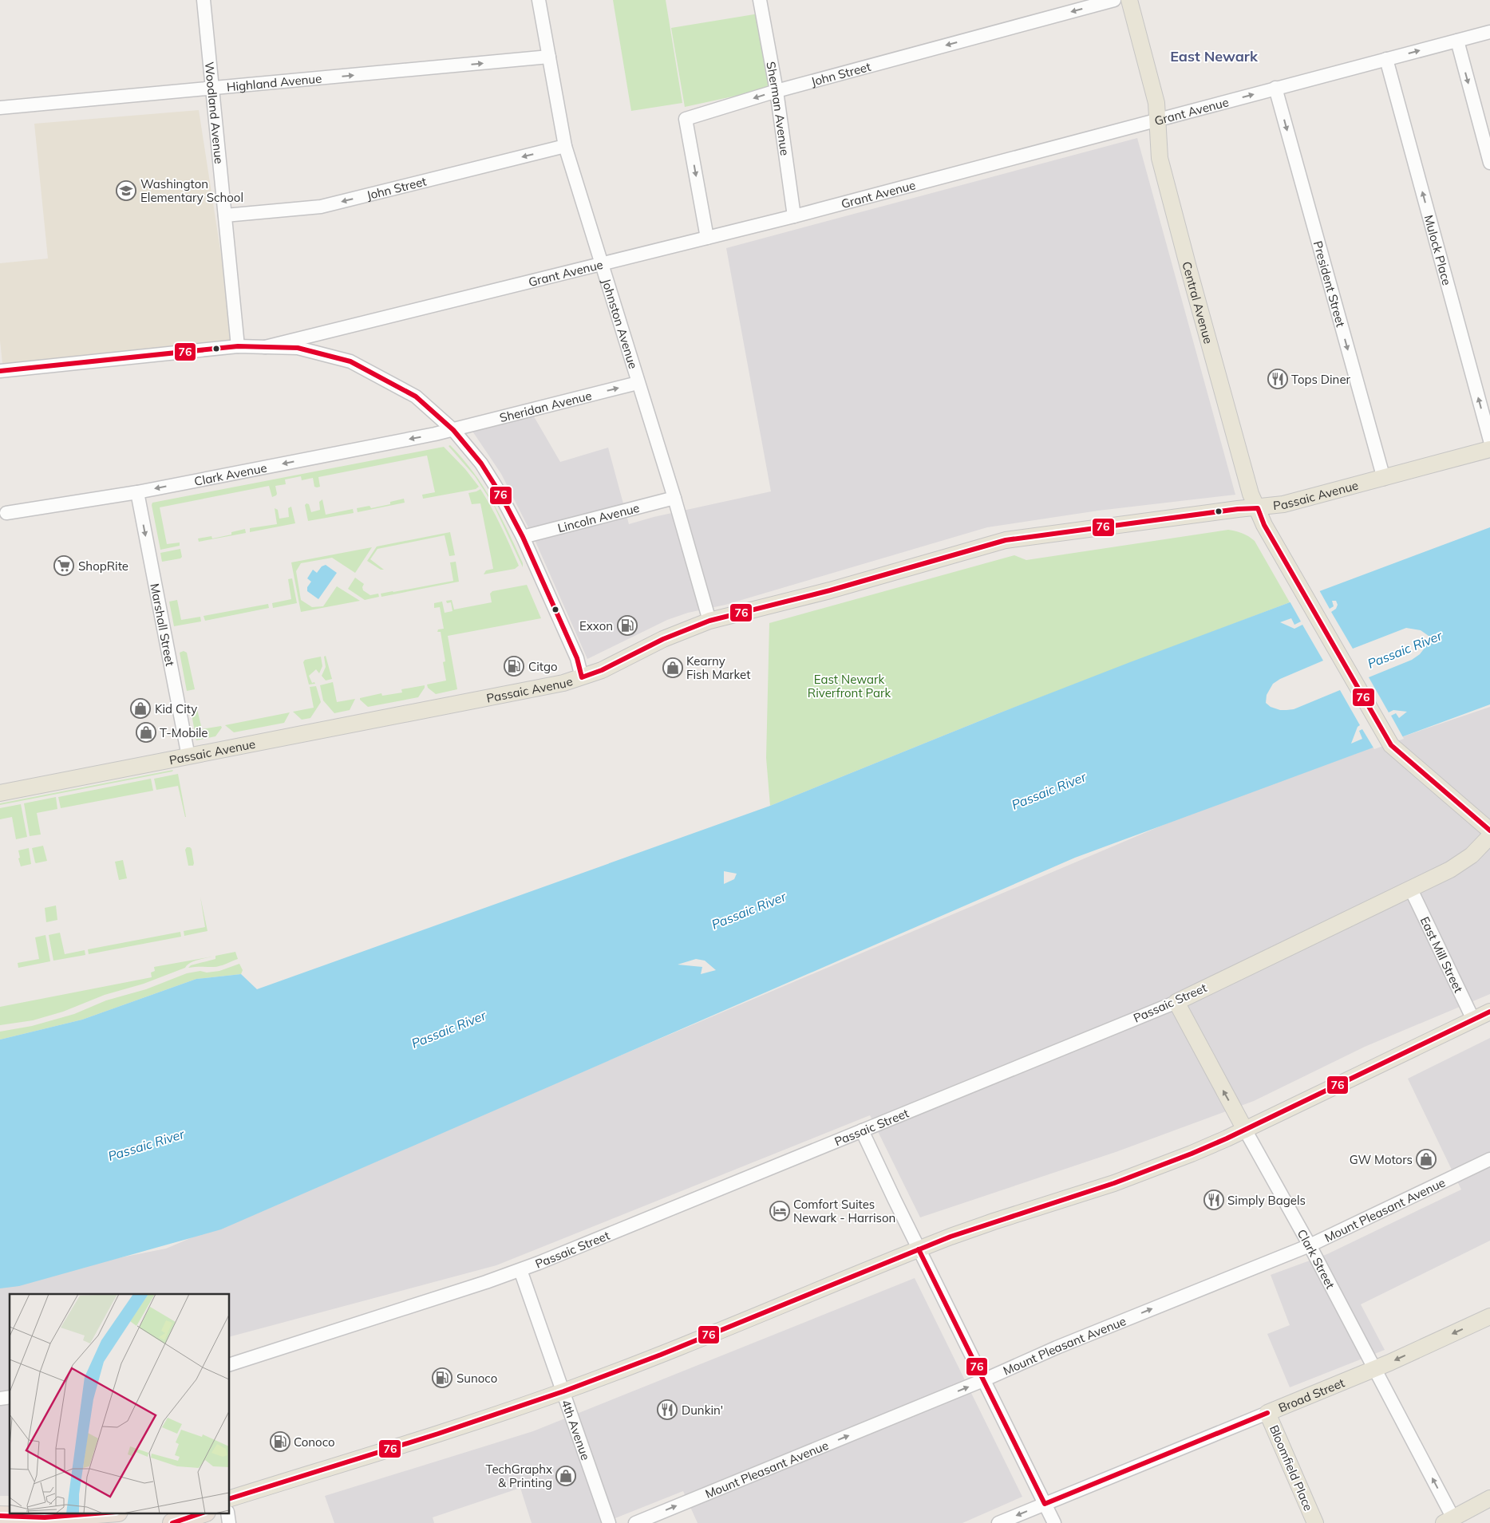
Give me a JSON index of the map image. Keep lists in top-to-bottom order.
{
  "streets": {
    "main road": [
      "Central Avenue",
      "Passaic Avenue",
      "Passaic Street",
      "Clark Street",
      "Broad Street",
      "Bloomfield Place"
    ],
    "street": [
      "John Street",
      "Highland Avenue",
      "Sherman Avenue",
      "Grant Avenue",
      "Woodland Avenue",
      "Mulock Place",
      "President Street",
      "Johnston Avenue",
      "Sheridan Avenue",
      "Clark Avenue",
      "Lincoln Avenue",
      "Marshall Street",
      "East Mill Street",
      "Mount Pleasant Avenue",
      "4th Avenue"
    ]
  },
  "crossings": [
    ["John Street", "Sherman Avenue"],
    ["John Street", "Grant Avenue"],
    ["John Street", "Woodland Avenue"],
    ["John Street", "Johnston Avenue"],
    ["Highland Avenue", "Woodland Avenue"],
    ["Highland Avenue", "Johnston Avenue"],
    ["Sherman Avenue", "Grant Avenue"],
    ["Grant Avenue", "Mulock Place"],
    ["Grant Avenue", "President Street"],
    ["Grant Avenue", "Central Avenue"],
    ["Grant Avenue", "Johnston Avenue"],
    ["President Street", "Passaic Avenue"],
    ["Central Avenue", "Passaic Avenue"],
    ["Johnston Avenue", "Sheridan Avenue"],
    ["Johnston Avenue", "Passaic Avenue"],
    ["Johnston Avenue", "Lincoln Avenue"],
    ["Sheridan Avenue", "Clark Avenue"],
    ["Clark Avenue", "Marshall Street"],
    ["Passaic Avenue", "Marshall Street"],
    ["East Mill Street", "Passaic Street"],
    ["Passaic Street", "Clark Street"],
    ["Passaic Street", "4th Avenue"],
    ["Mount Pleasant Avenue", "Clark Street"],
    ["Clark Street", "Broad Street"],
    ["Broad Street", "Bloomfield Place"]
  ],
  "one_way": [
    "John Street",
    "Highland Avenue",
    "President Street",
    "Sheridan Avenue",
    "Clark Avenue",
    "Marshall Street",
    "Mount Pleasant Avenue",
    "Clark Street"
  ],
  "districts": ["East Newark"],
  "water": ["Passaic River"],
  "parks": ["East Newark Riverfront Park"],
  "places": {
    "school or university": ["Washington Elementary School"],
    "restaurant": ["Tops Diner", "Simply Bagels", "Dunkin'"],
    "supermarket": ["ShopRite"],
    "fuel station": [
      "Exxon",
      "Citgo",
      "Sunoco",
      "Conoco"
    ],
    "shop": [
      "Kearny Fish Market",
      "Kid City",
      "T-Mobile",
      "GW Motors",
      "TechGraphx & Printing"
    ],
    "hotel": ["Comfort Suites Newark - Harrison"]
  },
  "lines": ["transit line 76"]
}
